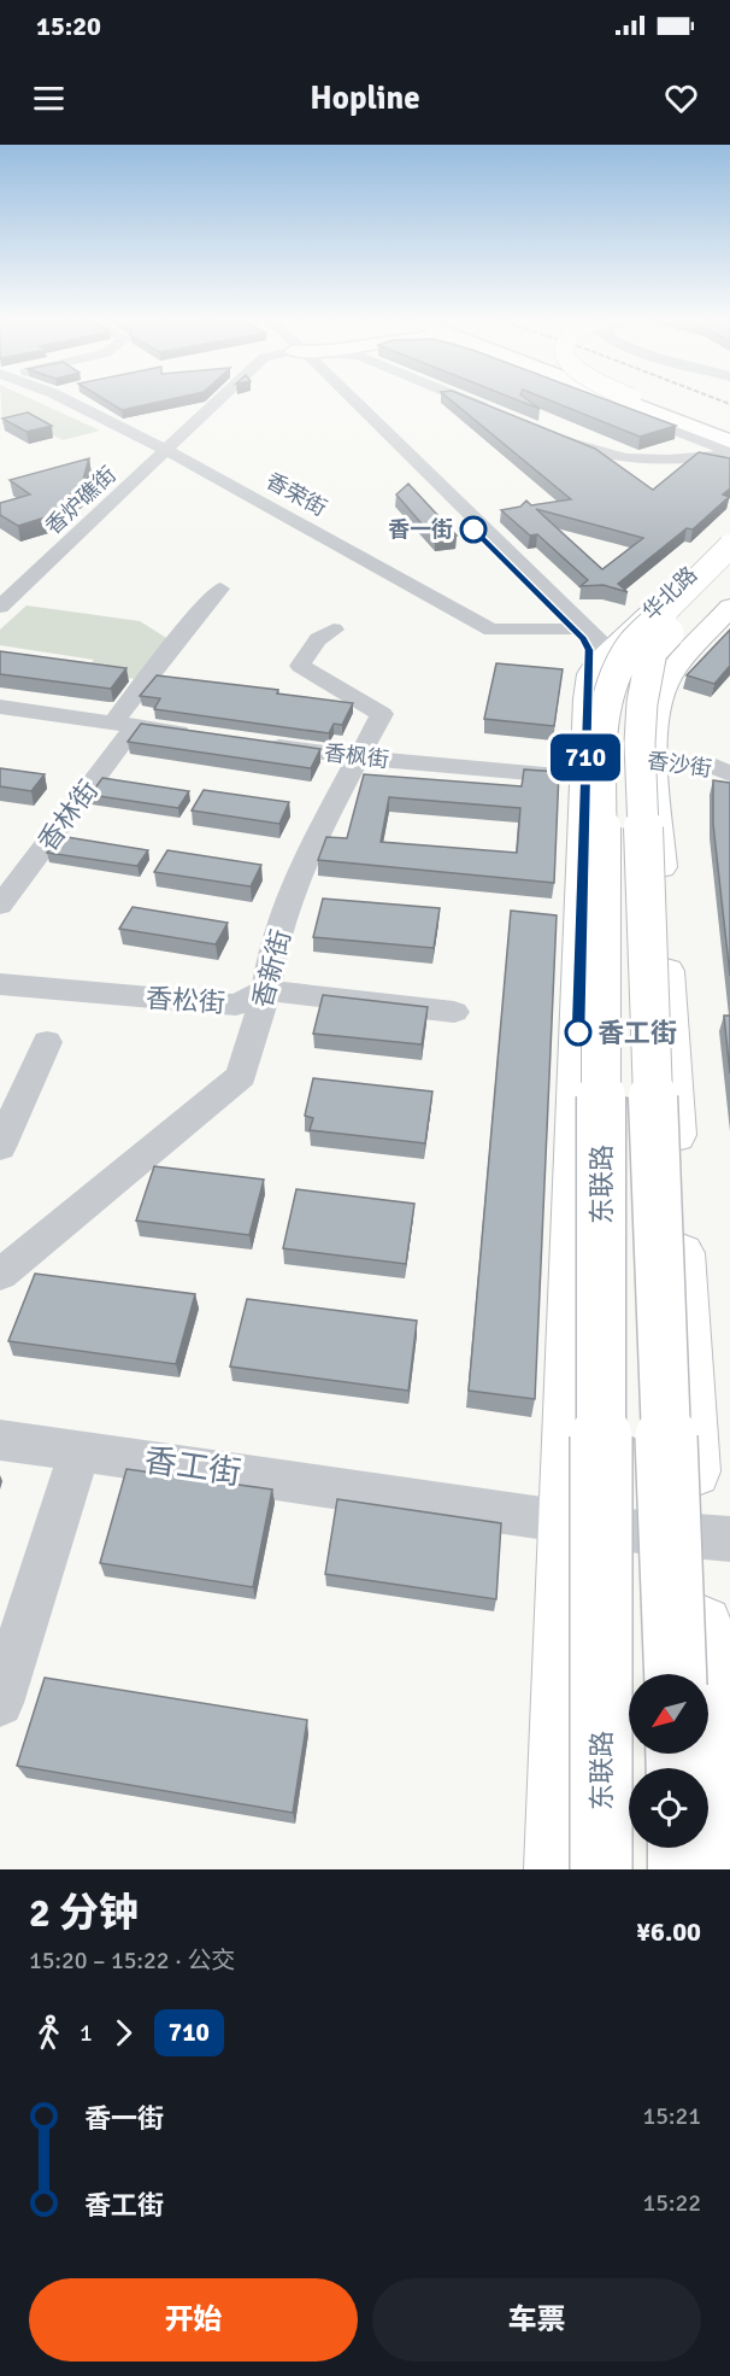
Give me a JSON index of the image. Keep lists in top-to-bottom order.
{
  "streets": {
    "highway": ["东联路"],
    "main road": ["华北路"],
    "street": [
      "香荣街",
      "香炉礁街",
      "香枫街",
      "香沙街",
      "香林街",
      "香新街",
      "香松街",
      "香工街"
    ]
  },
  "crossings": [
    ["香荣街", "香炉礁街"],
    ["香枫街", "香沙街"],
    ["香枫街", "香新街"],
    ["香新街", "香松街"]
  ],
  "places": ["香一街", "香工街"],
  "lines": ["bus line 710"],
  "north": "bottom left",
  "page": {
    "status": "15:20",
    "header": "Hopline",
    "on_map": "710",
    "heading": ["2 分钟", "15:20 – 15:22 · 公交", "¥6.00"],
    "legs": ["1", "710"],
    "list": [
      {
        "name": "香一街",
        "value": "15:21"
      },
      {
        "name": "香工街",
        "value": "15:22"
      }
    ],
    "buttons": ["开始", "车票"]
  }
}
